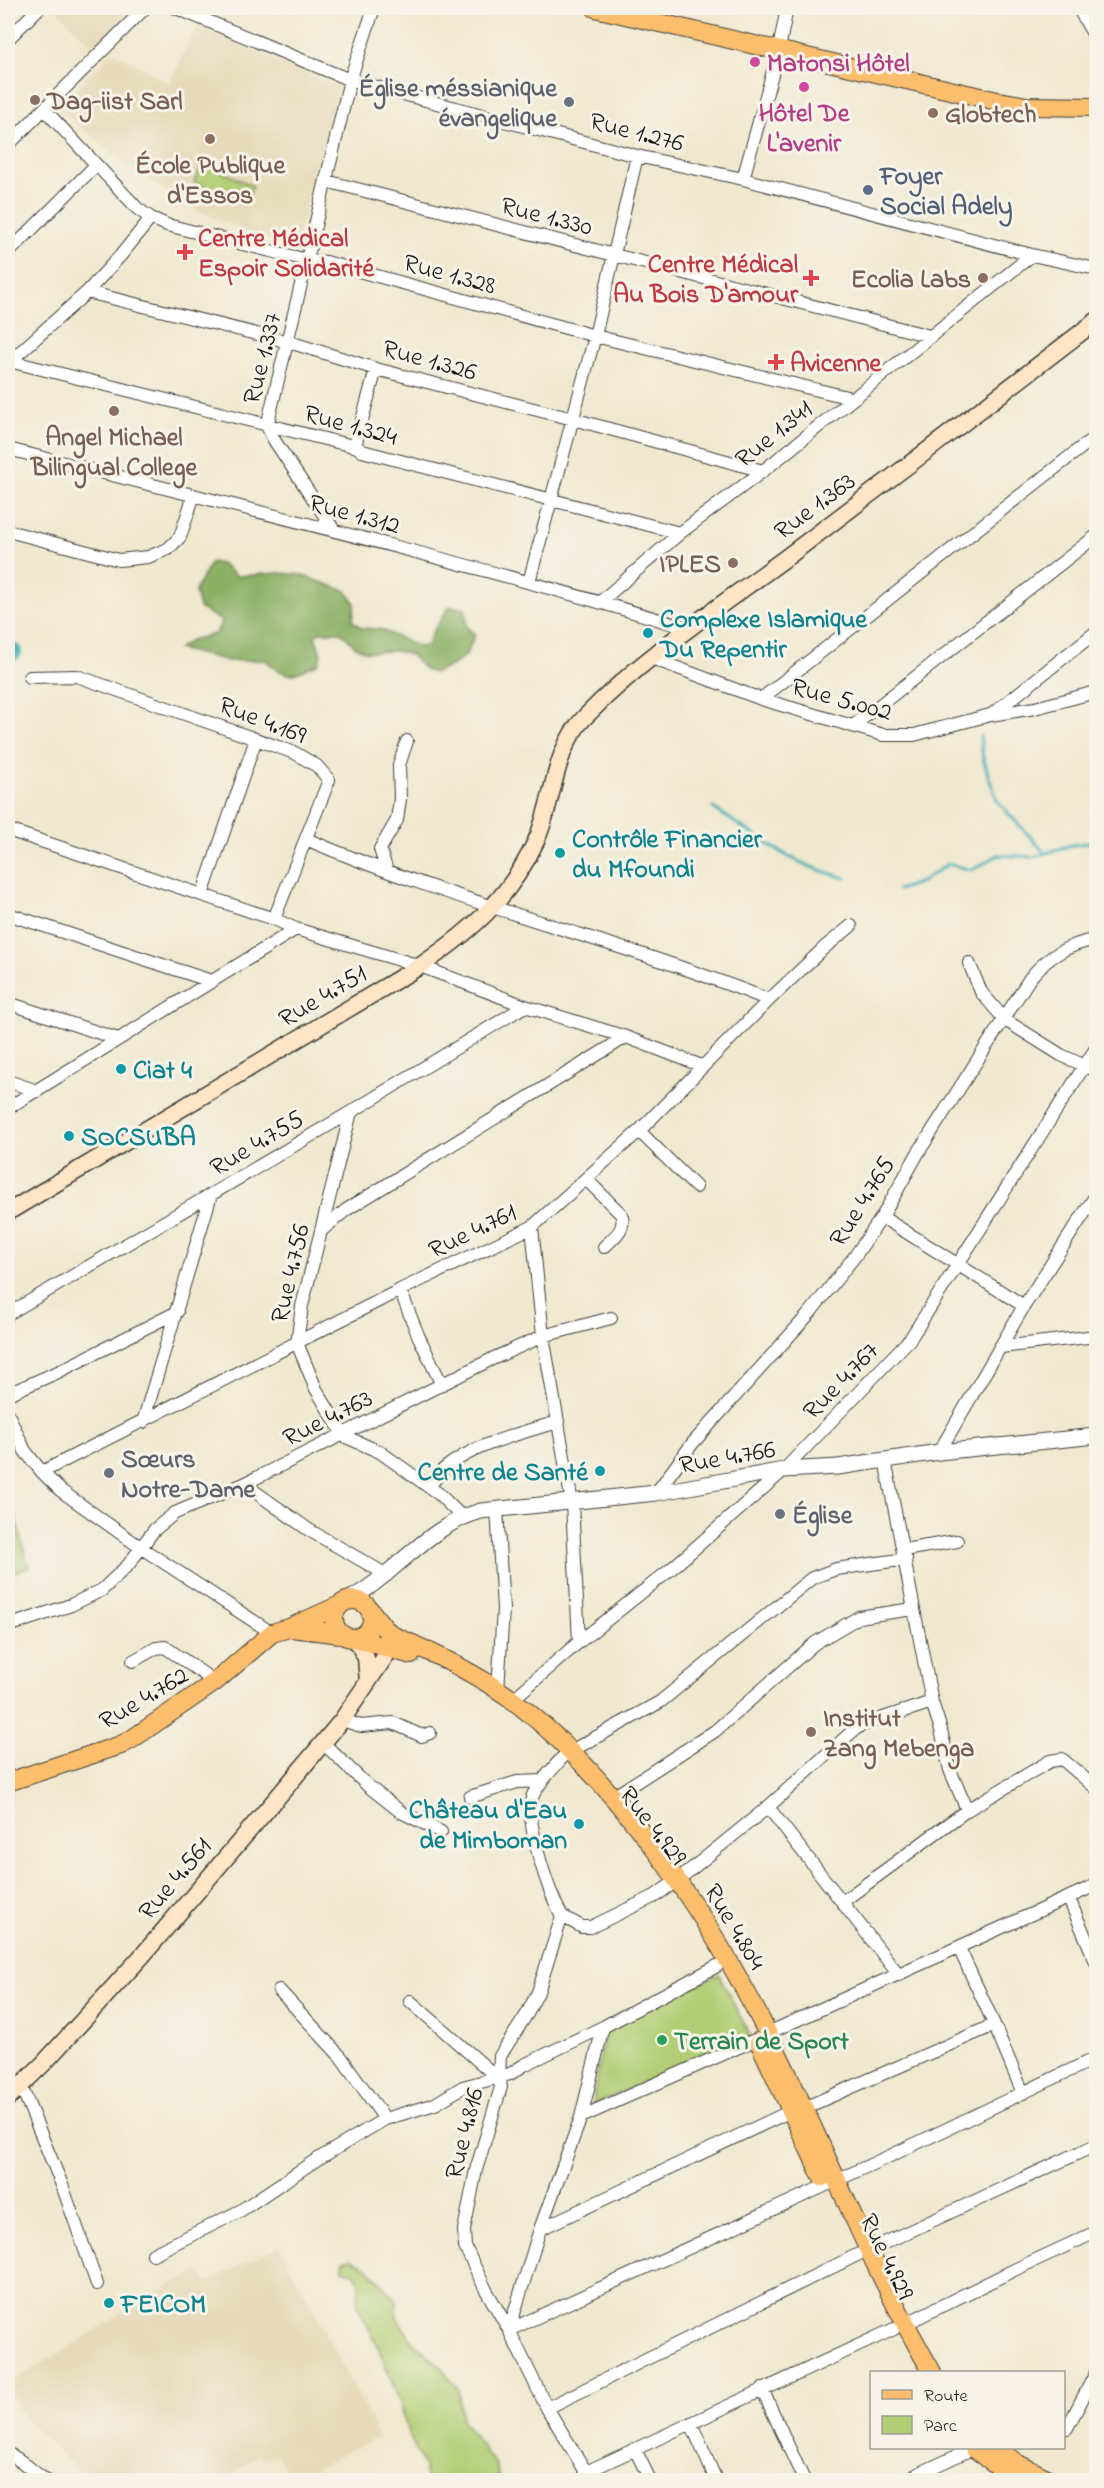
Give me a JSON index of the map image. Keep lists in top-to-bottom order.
{
  "streets": {
    "main road": [
      "Rue 1.363",
      "Rue 4.751",
      "Rue 4.762",
      "Rue 4.929",
      "Rue 4.561",
      "Rue 4.804"
    ],
    "street": [
      "Rue 1.276",
      "Rue 1.330",
      "Rue 1.328",
      "Rue 1.337",
      "Rue 1.326",
      "Rue 1.324",
      "Rue 1.341",
      "Rue 1.312",
      "Rue 5.002",
      "Rue 4.169",
      "Rue 4.755",
      "Rue 4.765",
      "Rue 4.761",
      "Rue 4.756",
      "Rue 4.767",
      "Rue 4.763",
      "Rue 4.766",
      "Rue 4.816"
    ]
  },
  "crossings": [
    ["Rue 1.276", "Rue 1.337"],
    ["Rue 1.276", "Rue 1.341"],
    ["Rue 1.330", "Rue 1.337"],
    ["Rue 1.330", "Rue 1.341"],
    ["Rue 1.328", "Rue 1.337"],
    ["Rue 1.328", "Rue 1.341"],
    ["Rue 1.337", "Rue 1.326"],
    ["Rue 1.337", "Rue 1.324"],
    ["Rue 1.337", "Rue 1.312"],
    ["Rue 1.326", "Rue 1.341"],
    ["Rue 1.324", "Rue 1.341"],
    ["Rue 1.341", "Rue 1.312"],
    ["Rue 1.363", "Rue 1.312"],
    ["Rue 1.363", "Rue 5.002"],
    ["Rue 1.363", "Rue 4.751"],
    ["Rue 4.755", "Rue 4.756"],
    ["Rue 4.765", "Rue 4.766"],
    ["Rue 4.761", "Rue 4.756"],
    ["Rue 4.756", "Rue 4.763"],
    ["Rue 4.767", "Rue 4.766"],
    ["Rue 4.767", "Rue 4.804"],
    ["Rue 4.766", "Rue 4.762"],
    ["Rue 4.766", "Rue 4.929"],
    ["Rue 4.766", "Rue 4.804"],
    ["Rue 4.762", "Rue 4.929"],
    ["Rue 4.762", "Rue 4.804"],
    ["Rue 4.929", "Rue 4.561"],
    ["Rue 4.929", "Rue 4.804"]
  ],
  "places": {
    "other": [
      "Matonsi Hôtel",
      "Hôtel De L'avenir",
      "Dag-iist Sarl",
      "Église méssianique évangelique",
      "Globtech",
      "École Publique d'Essos",
      "Foyer Social Adely",
      "Ecolia Labs",
      "Angel Michael Bilingual College",
      "IPLES",
      "Complexe Islamique Du Repentir",
      "Contrôle Financier du Mfoundi",
      "Ciat 4",
      "SOCSUBA",
      "Centre de Santé",
      "Sœurs Notre-Dame",
      "Église",
      "Institut Zang Mebenga",
      "Château d'Eau de Mimboman",
      "Terrain de Sport",
      "FEICOM"
    ],
    "health": ["Centre Médical Espoir Solidarité", "Centre Médical Au Bois D'amour", "Avicenne"]
  },
  "legend": ["Route", "Parc"]
}
